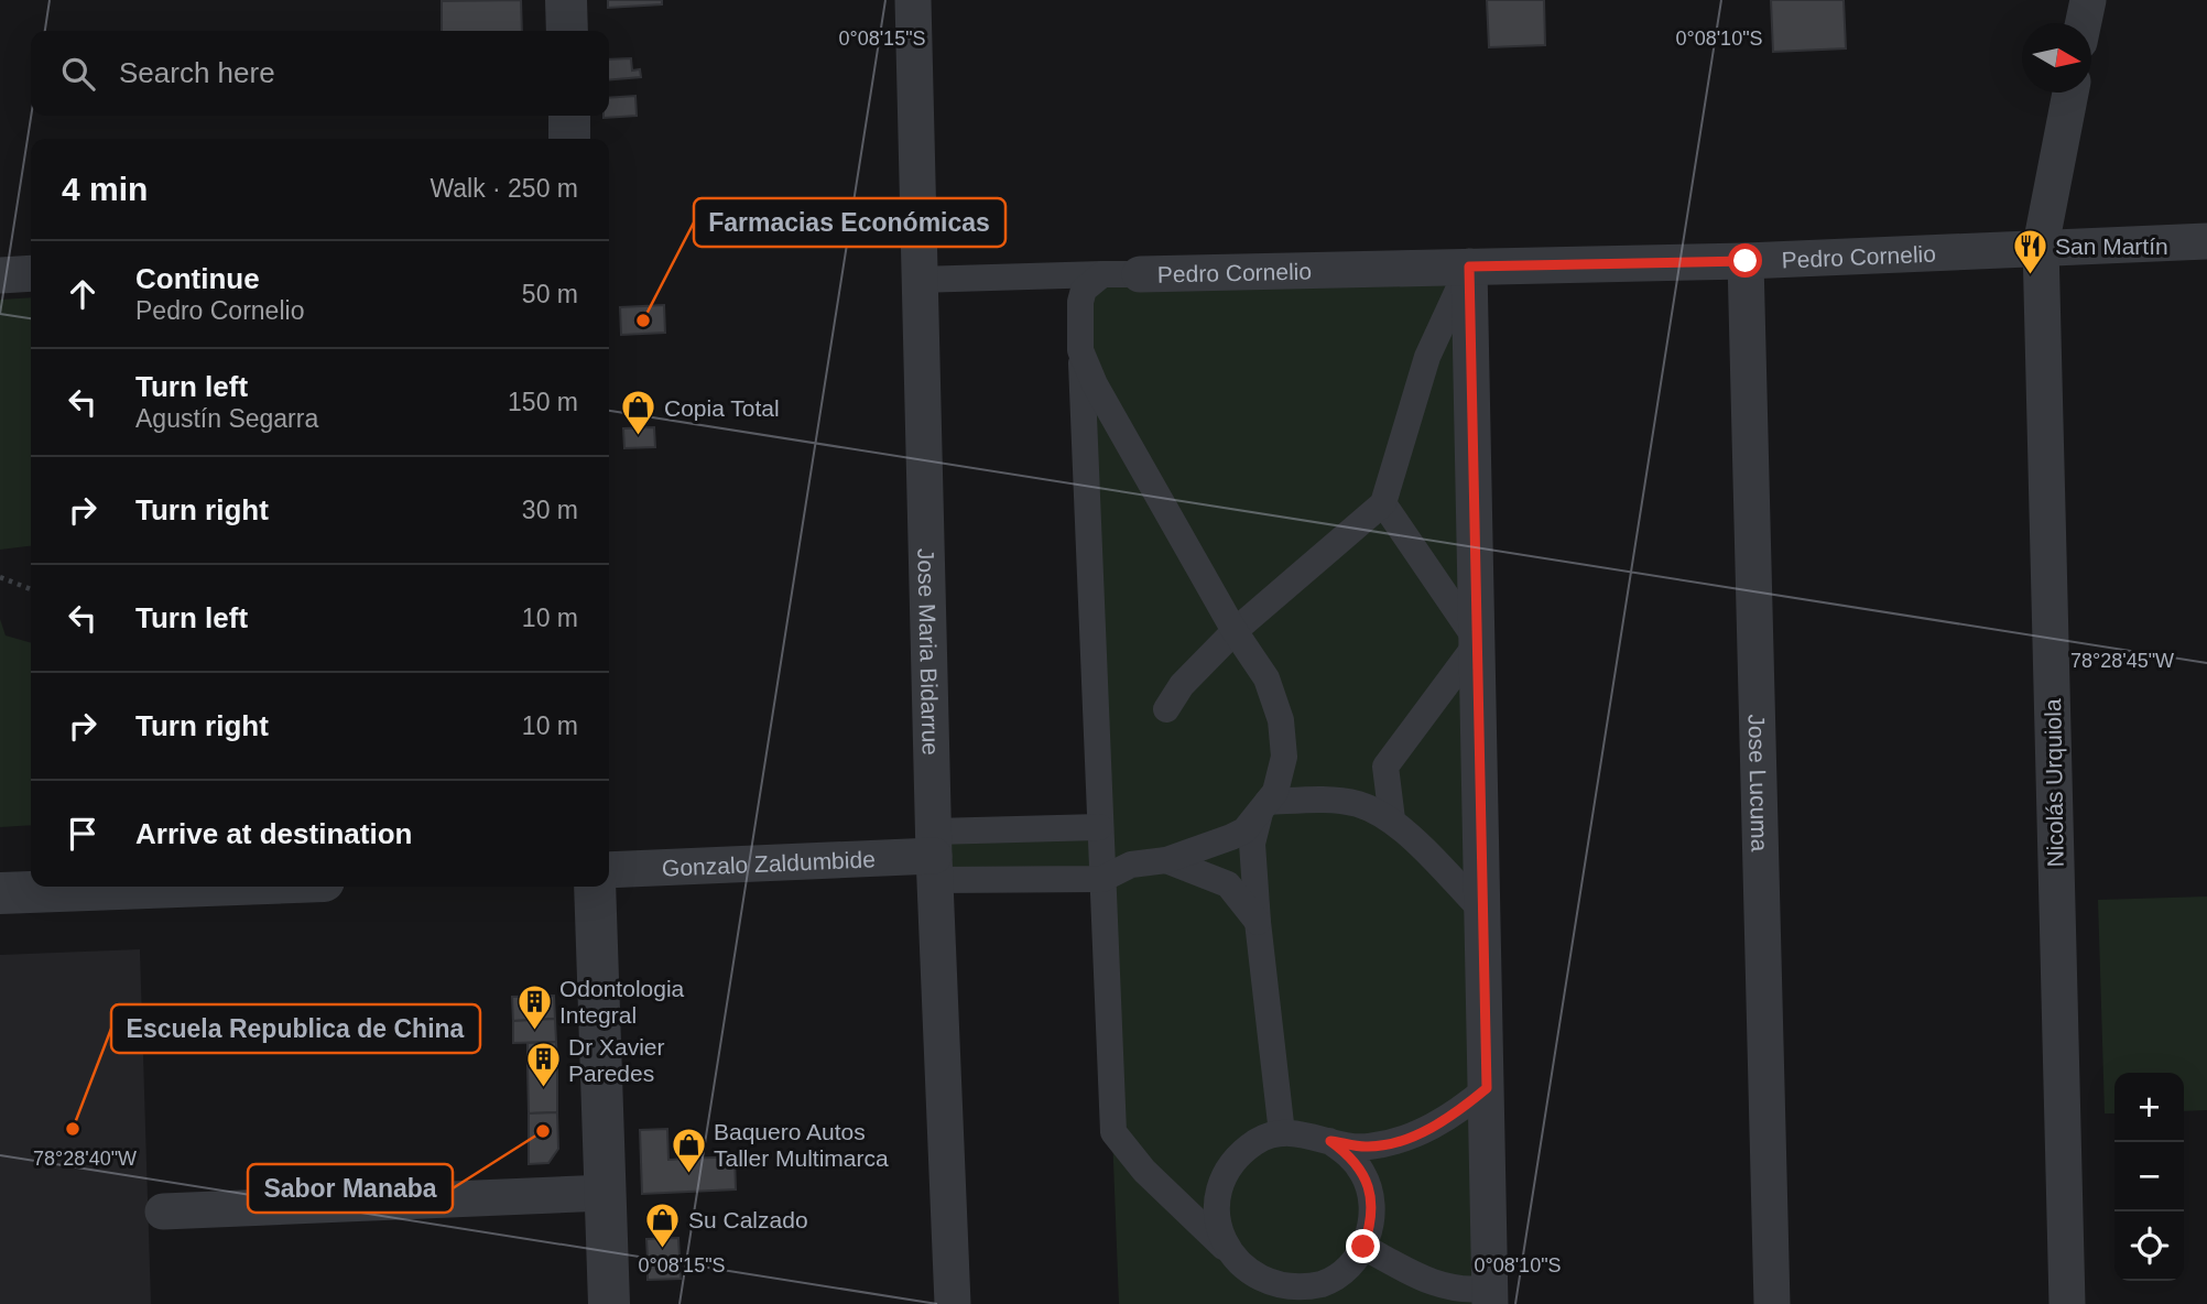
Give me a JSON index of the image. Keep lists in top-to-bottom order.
{
  "streets": {
    "street": [
      "Pedro Cornelio",
      "Jose Maria Bidarrue",
      "Jose Lucuma",
      "Nicolás Urquiola",
      "Gonzalo Zaldumbide"
    ]
  },
  "crossings": [
    ["Pedro Cornelio", "Jose Lucuma"],
    ["Pedro Cornelio", "Nicolás Urquiola"],
    ["Jose Maria Bidarrue", "Gonzalo Zaldumbide"]
  ],
  "places": {
    "restaurant": ["San Martín"],
    "other": ["Farmacias Económicas", "Escuela Republica de China", "Sabor Manaba"],
    "shop": ["Copia Total", "Baquero Autos Taller Multimarca", "Su Calzado"],
    "building": ["Odontologia Integral", "Dr Xavier Paredes"]
  },
  "north": "right",
  "page": {
    "search": "Search here",
    "heading": ["4 min", "Walk · 250 m"],
    "list": [
      ["Continue", "Pedro Cornelio", "50 m"],
      ["Turn left", "Agustín Segarra", "150 m"],
      ["Turn right", "30 m"],
      ["Turn left", "10 m"],
      ["Turn right", "10 m"],
      "Arrive at destination"
    ],
    "map_buttons": ["+", "−"]
  },
  "coordinates": [
    "0°08'15\"S",
    "0°08'10\"S",
    "78°28'45\"W",
    "78°28'40\"W"
  ]
}
